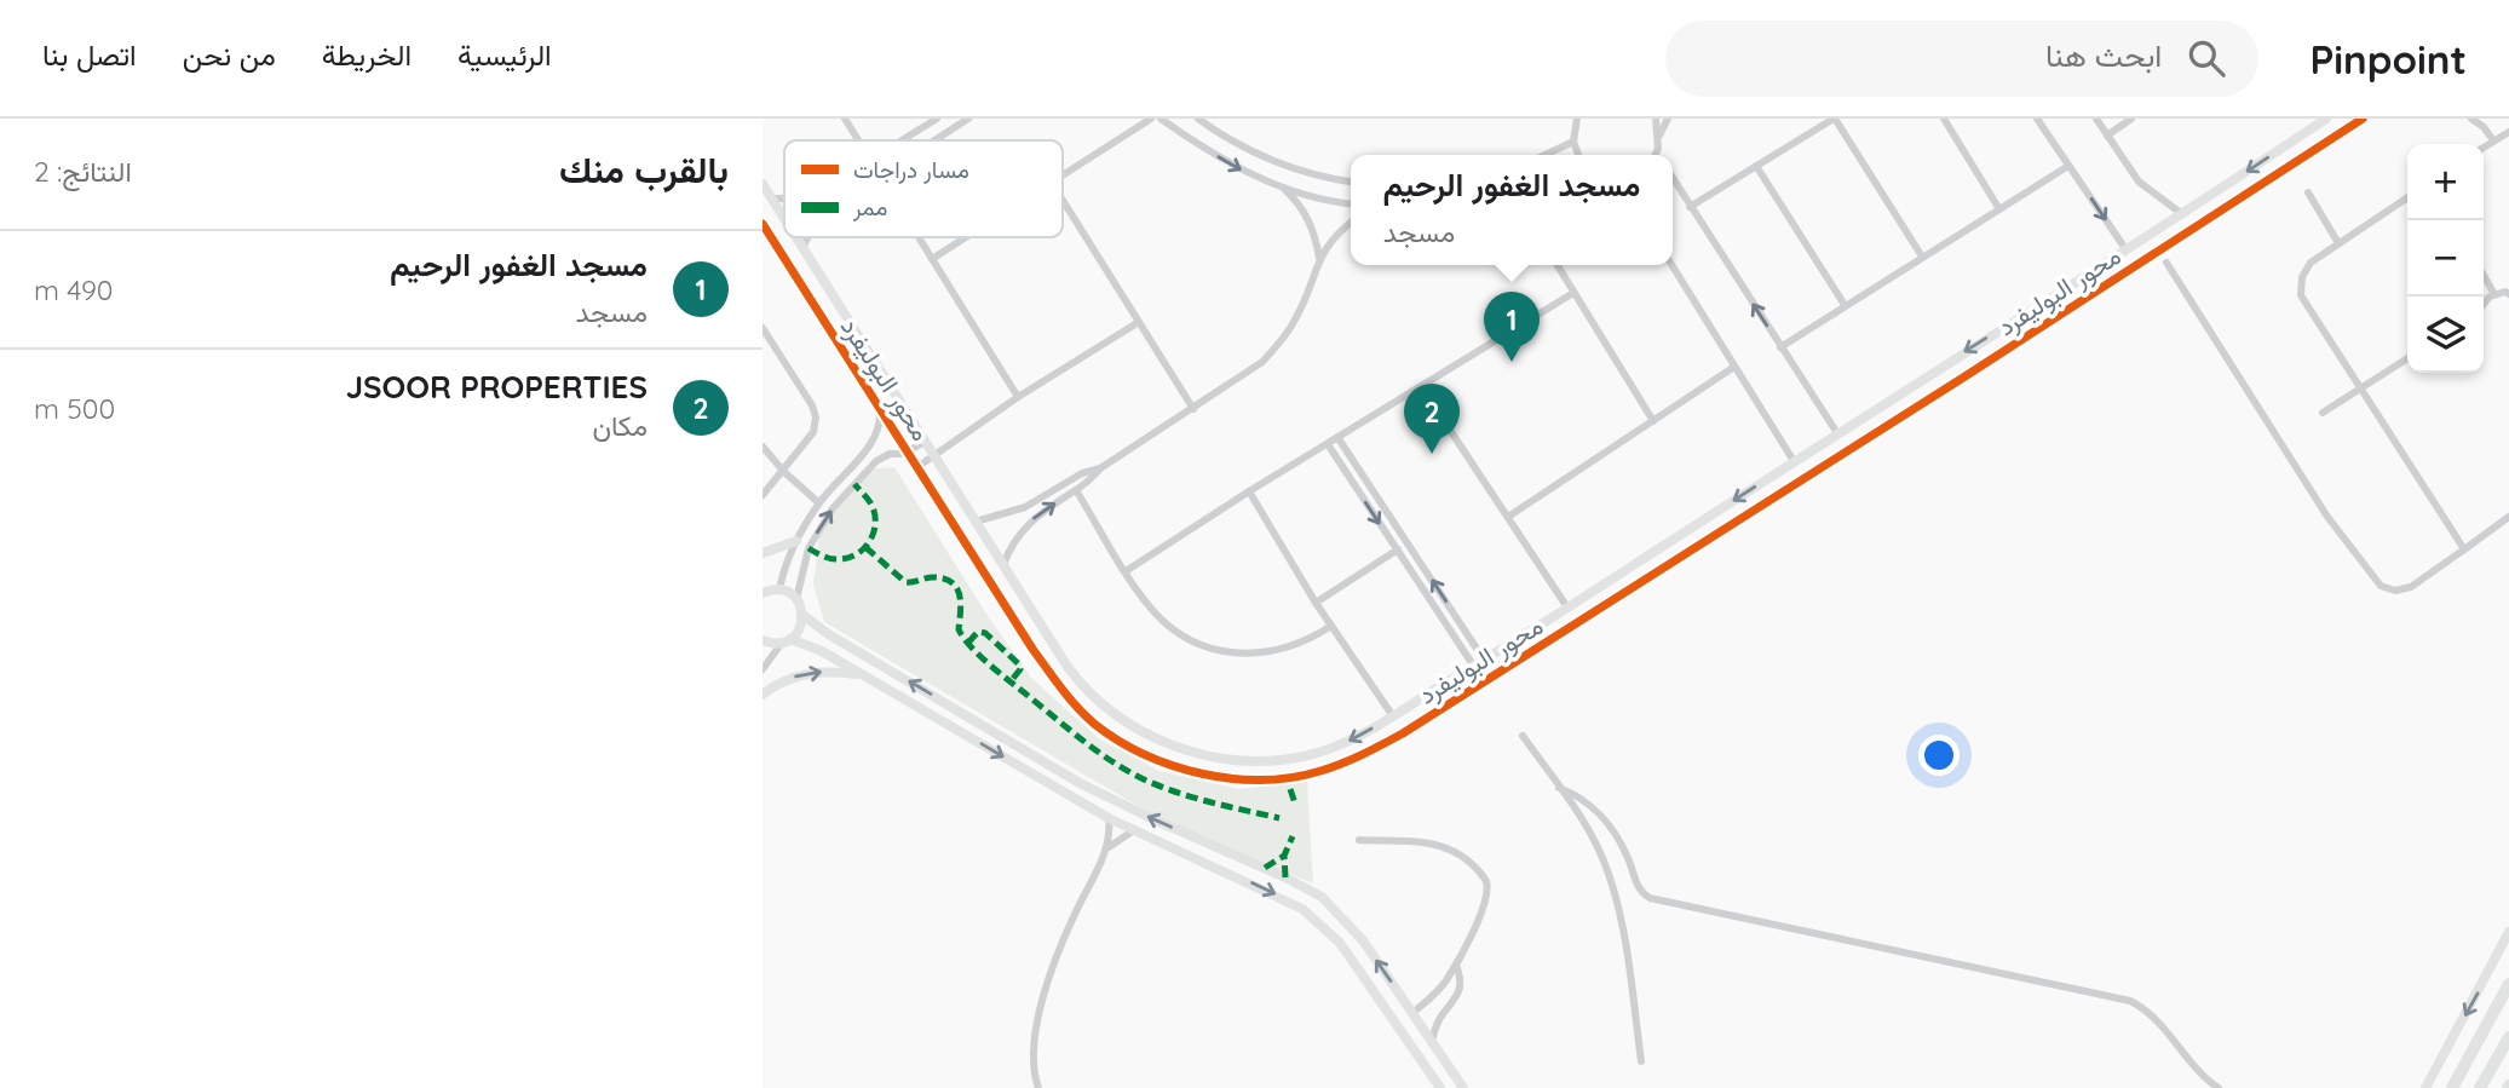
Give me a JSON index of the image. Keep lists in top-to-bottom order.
{
  "streets": {
    "street": ["محور البوليفرد"]
  },
  "legend": ["مسار دراجات", "ممر"],
  "page": {
    "header": "Pinpoint",
    "search": "ابحث هنا",
    "nav": [
      "الرئيسية",
      "الخريطة",
      "من نحن",
      "اتصل بنا"
    ],
    "heading": ["بالقرب منك", "النتائج: 2"],
    "map_buttons": ["+", "−"],
    "popup": ["مسجد الغفور الرحيم", "مسجد"],
    "list": [
      {
        "mark": "1",
        "name": "مسجد الغفور الرحيم",
        "note": "مسجد",
        "value": "490 m"
      },
      {
        "mark": "2",
        "name": "JSOOR PROPERTIES",
        "note": "مكان",
        "value": "500 m"
      }
    ],
    "pins": ["1", "2"]
  }
}
